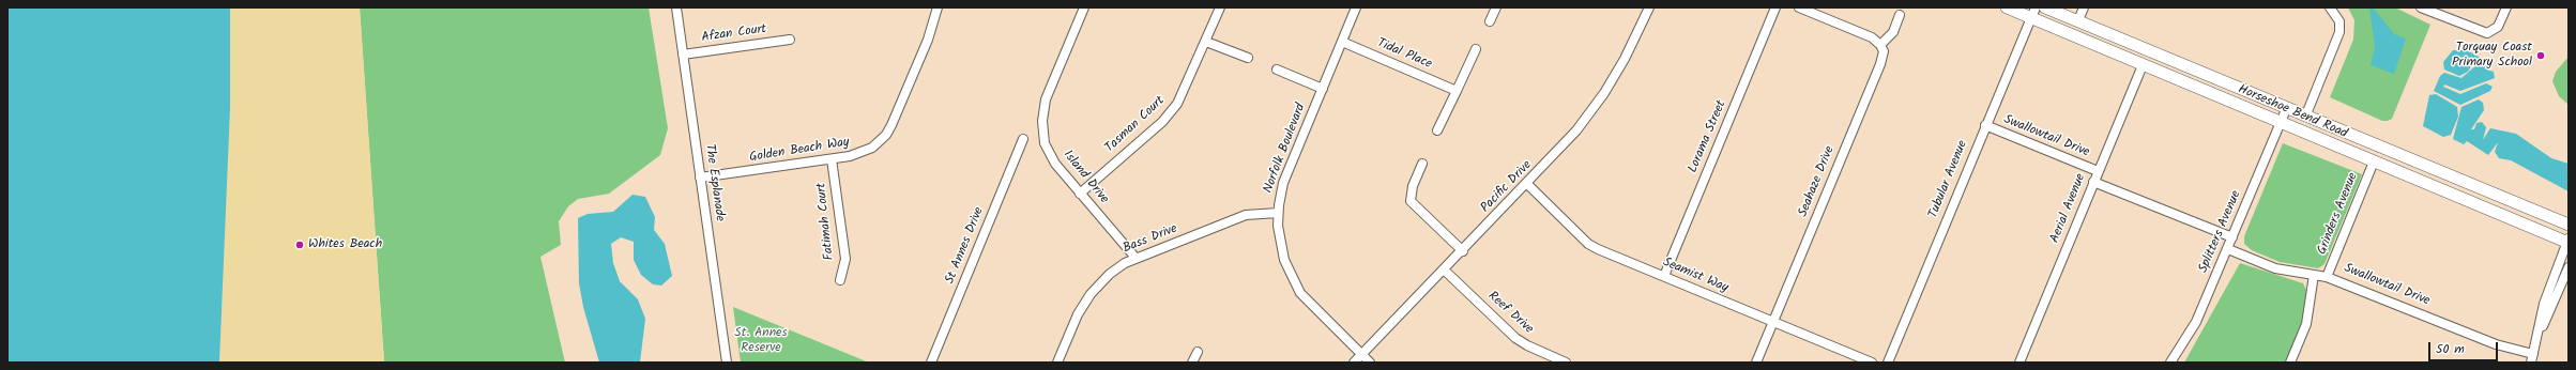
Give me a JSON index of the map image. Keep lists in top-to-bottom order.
{
  "streets": {
    "street": [
      "Afzan Court",
      "Tidal Place",
      "Horseshoe Bend Road",
      "Tasman Court",
      "Lorama Street",
      "Swallowtail Drive",
      "Norfolk Boulevard",
      "Golden Beach Way",
      "Island Drive",
      "Tubular Avenue",
      "Seahaze Drive",
      "The Esplanade",
      "Pacific Drive",
      "Aerial Avenue",
      "Grinders Avenue",
      "Fatimah Court",
      "Splitters Avenue",
      "Bass Drive",
      "St Annes Drive",
      "Seamist Way",
      "Reef Drive"
    ]
  },
  "crossings": [
    ["Afzan Court", "The Esplanade"],
    ["Tidal Place", "Norfolk Boulevard"],
    ["Horseshoe Bend Road", "Tubular Avenue"],
    ["Horseshoe Bend Road", "Aerial Avenue"],
    ["Horseshoe Bend Road", "Grinders Avenue"],
    ["Horseshoe Bend Road", "Splitters Avenue"],
    ["Tasman Court", "Island Drive"],
    ["Lorama Street", "Seamist Way"],
    ["Swallowtail Drive", "Tubular Avenue"],
    ["Swallowtail Drive", "Aerial Avenue"],
    ["Swallowtail Drive", "Grinders Avenue"],
    ["Swallowtail Drive", "Splitters Avenue"],
    ["Norfolk Boulevard", "Pacific Drive"],
    ["Norfolk Boulevard", "Bass Drive"],
    ["Golden Beach Way", "The Esplanade"],
    ["Golden Beach Way", "Fatimah Court"],
    ["Island Drive", "Bass Drive"],
    ["Seahaze Drive", "Seamist Way"],
    ["Pacific Drive", "Seamist Way"],
    ["Pacific Drive", "Reef Drive"]
  ],
  "parks": ["St. Annes Reserve"],
  "places": ["Torquay Coast Primary School", "Whites Beach"],
  "scale_bar": "50 m"
}
